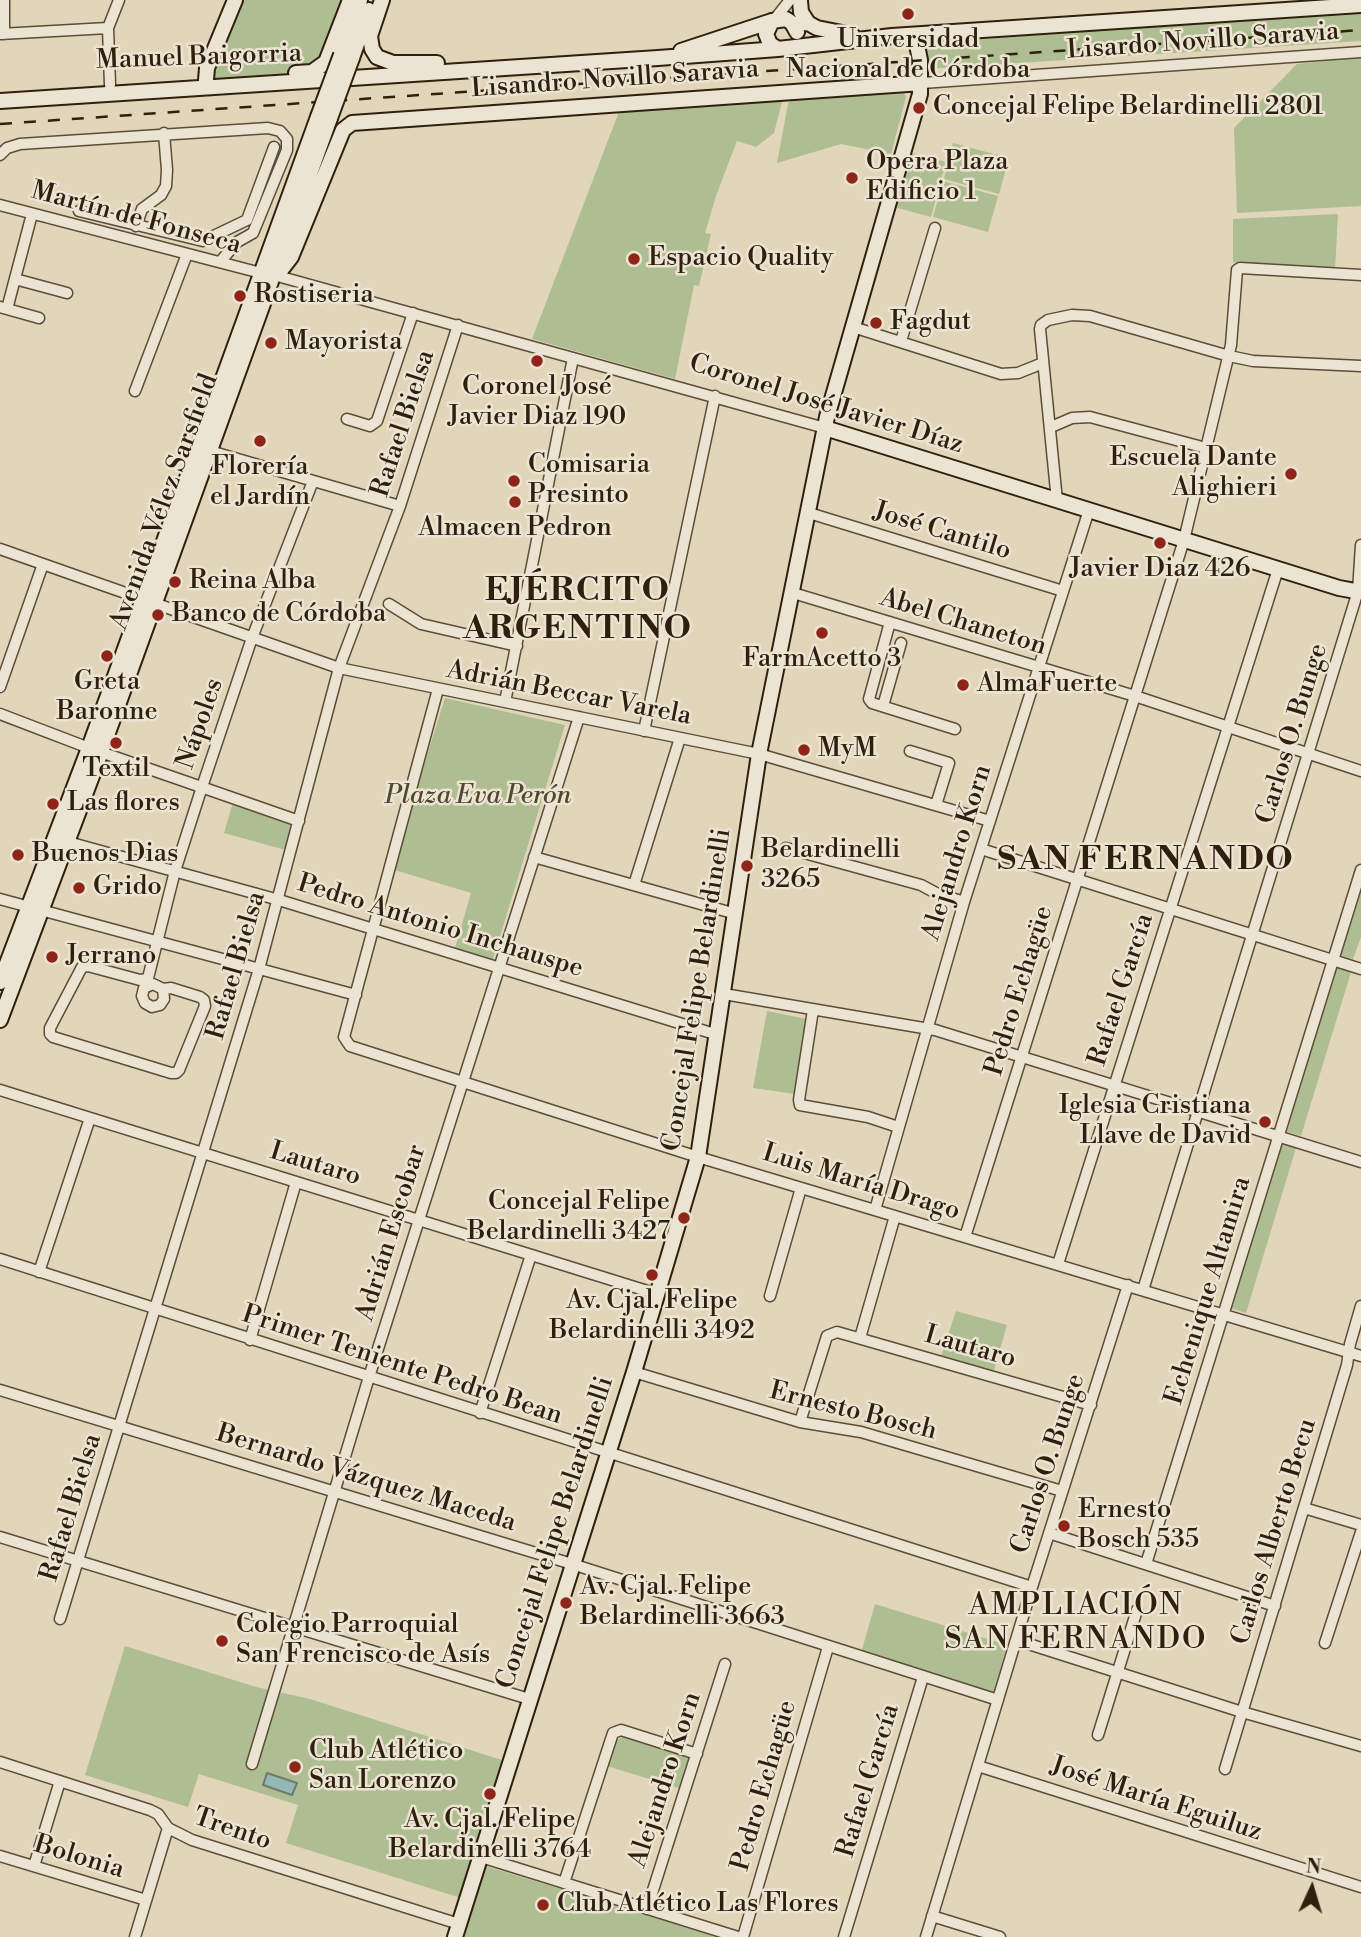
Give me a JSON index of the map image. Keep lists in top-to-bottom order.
{
  "streets": {
    "main road": [
      "Manuel Baigorria",
      "Lisandro Novillo Saravia",
      "Coronel José Javier Díaz",
      "Avenida Vélez Sarsfield",
      "Concejal Felipe Belardinelli"
    ],
    "street": [
      "Lisardo Novillo Saravia",
      "Martín de Fonseca",
      "Rafael Bielsa",
      "José Cantilo",
      "Abel Chaneton",
      "Adrián Beccar Varela",
      "Nápoles",
      "Carlos O. Bunge",
      "Alejandro Korn",
      "Pedro Antonio Inchauspe",
      "Rafael García",
      "Pedro Echagüe",
      "Lautaro",
      "Luis María Drago",
      "Adrián Escobar",
      "Echenique Altamira",
      "Primer Teniente Pedro Bean",
      "Ernesto Bosch",
      "Bernardo Vázquez Maceda",
      "Carlos Alberto Becu",
      "José María Eguiluz",
      "Trento",
      "Bolonia"
    ]
  },
  "crossings": [
    ["Lisardo Novillo Saravia", "Lisandro Novillo Saravia"],
    ["Lisardo Novillo Saravia", "Concejal Felipe Belardinelli"],
    ["Lisandro Novillo Saravia", "Martín de Fonseca"],
    ["Lisandro Novillo Saravia", "Coronel José Javier Díaz"],
    ["Lisandro Novillo Saravia", "Avenida Vélez Sarsfield"],
    ["Lisandro Novillo Saravia", "Concejal Felipe Belardinelli"],
    ["Martín de Fonseca", "Coronel José Javier Díaz"],
    ["Martín de Fonseca", "Avenida Vélez Sarsfield"],
    ["Coronel José Javier Díaz", "Rafael Bielsa"],
    ["Coronel José Javier Díaz", "Avenida Vélez Sarsfield"],
    ["Coronel José Javier Díaz", "Carlos O. Bunge"],
    ["Coronel José Javier Díaz", "Alejandro Korn"],
    ["Coronel José Javier Díaz", "Concejal Felipe Belardinelli"],
    ["Coronel José Javier Díaz", "Rafael García"],
    ["Coronel José Javier Díaz", "Pedro Echagüe"],
    ["Rafael Bielsa", "Adrián Beccar Varela"],
    ["Rafael Bielsa", "Pedro Antonio Inchauspe"],
    ["Rafael Bielsa", "Lautaro"],
    ["Rafael Bielsa", "Primer Teniente Pedro Bean"],
    ["Rafael Bielsa", "Bernardo Vázquez Maceda"],
    ["Avenida Vélez Sarsfield", "Adrián Beccar Varela"],
    ["Avenida Vélez Sarsfield", "Pedro Antonio Inchauspe"],
    ["José Cantilo", "Alejandro Korn"],
    ["José Cantilo", "Concejal Felipe Belardinelli"],
    ["Abel Chaneton", "Carlos O. Bunge"],
    ["Abel Chaneton", "Alejandro Korn"],
    ["Abel Chaneton", "Concejal Felipe Belardinelli"],
    ["Abel Chaneton", "Rafael García"],
    ["Abel Chaneton", "Pedro Echagüe"],
    ["Adrián Beccar Varela", "Nápoles"],
    ["Adrián Beccar Varela", "Alejandro Korn"],
    ["Adrián Beccar Varela", "Concejal Felipe Belardinelli"],
    ["Adrián Beccar Varela", "Adrián Escobar"],
    ["Nápoles", "Pedro Antonio Inchauspe"],
    ["Carlos O. Bunge", "Lautaro"],
    ["Carlos O. Bunge", "Luis María Drago"],
    ["Carlos O. Bunge", "Primer Teniente Pedro Bean"],
    ["Carlos O. Bunge", "Ernesto Bosch"],
    ["Carlos O. Bunge", "Bernardo Vázquez Maceda"],
    ["Carlos O. Bunge", "José María Eguiluz"],
    ["Alejandro Korn", "Luis María Drago"],
    ["Pedro Antonio Inchauspe", "Concejal Felipe Belardinelli"],
    ["Pedro Antonio Inchauspe", "Adrián Escobar"],
    ["Concejal Felipe Belardinelli", "Lautaro"],
    ["Concejal Felipe Belardinelli", "Luis María Drago"],
    ["Concejal Felipe Belardinelli", "Primer Teniente Pedro Bean"],
    ["Concejal Felipe Belardinelli", "Ernesto Bosch"],
    ["Concejal Felipe Belardinelli", "Bernardo Vázquez Maceda"],
    ["Concejal Felipe Belardinelli", "Trento"],
    ["Rafael García", "Luis María Drago"],
    ["Rafael García", "Bernardo Vázquez Maceda"],
    ["Pedro Echagüe", "Luis María Drago"],
    ["Pedro Echagüe", "Bernardo Vázquez Maceda"],
    ["Lautaro", "Adrián Escobar"],
    ["Lautaro", "Ernesto Bosch"],
    ["Luis María Drago", "Adrián Escobar"],
    ["Luis María Drago", "Echenique Altamira"],
    ["Luis María Drago", "Carlos Alberto Becu"],
    ["Adrián Escobar", "Primer Teniente Pedro Bean"],
    ["Adrián Escobar", "Bernardo Vázquez Maceda"]
  ],
  "districts": ["EJÉRCITO ARGENTINO", "SAN FERNANDO", "AMPLIACIÓN SAN FERNANDO"],
  "parks": ["Plaza Eva Perón"],
  "places": [
    "Universidad Nacional de Córdoba",
    "Concejal Felipe Belardinelli 2801",
    "Opera Plaza Edificio 1",
    "Espacio Quality",
    "Rostiseria",
    "Fagdut",
    "Mayorista",
    "Coronel José Javier Diaz 190",
    "Florería el Jardín",
    "Escuela Dante Alighieri",
    "Comisaria Presinto",
    "Almacen Pedron",
    "Javier Diaz 426",
    "Reina Alba",
    "Banco de Córdoba",
    "FarmAcetto 3",
    "Greta Baronne",
    "AlmaFuerte",
    "Textil",
    "MyM",
    "Las flores",
    "Buenos Dias",
    "Belardinelli 3265",
    "Grido",
    "Jerrano",
    "Iglesia Cristiana Llave de David",
    "Concejal Felipe Belardinelli 3427",
    "Av. Cjal. Felipe Belardinelli 3492",
    "Ernesto Bosch 535",
    "Av. Cjal. Felipe Belardinelli 3663",
    "Colegio Parroquial San Frencisco de Asís",
    "Club Atlético San Lorenzo",
    "Av. Cjal. Felipe Belardinelli 3764",
    "Club Atlético Las Flores"
  ],
  "north": "top"
}
